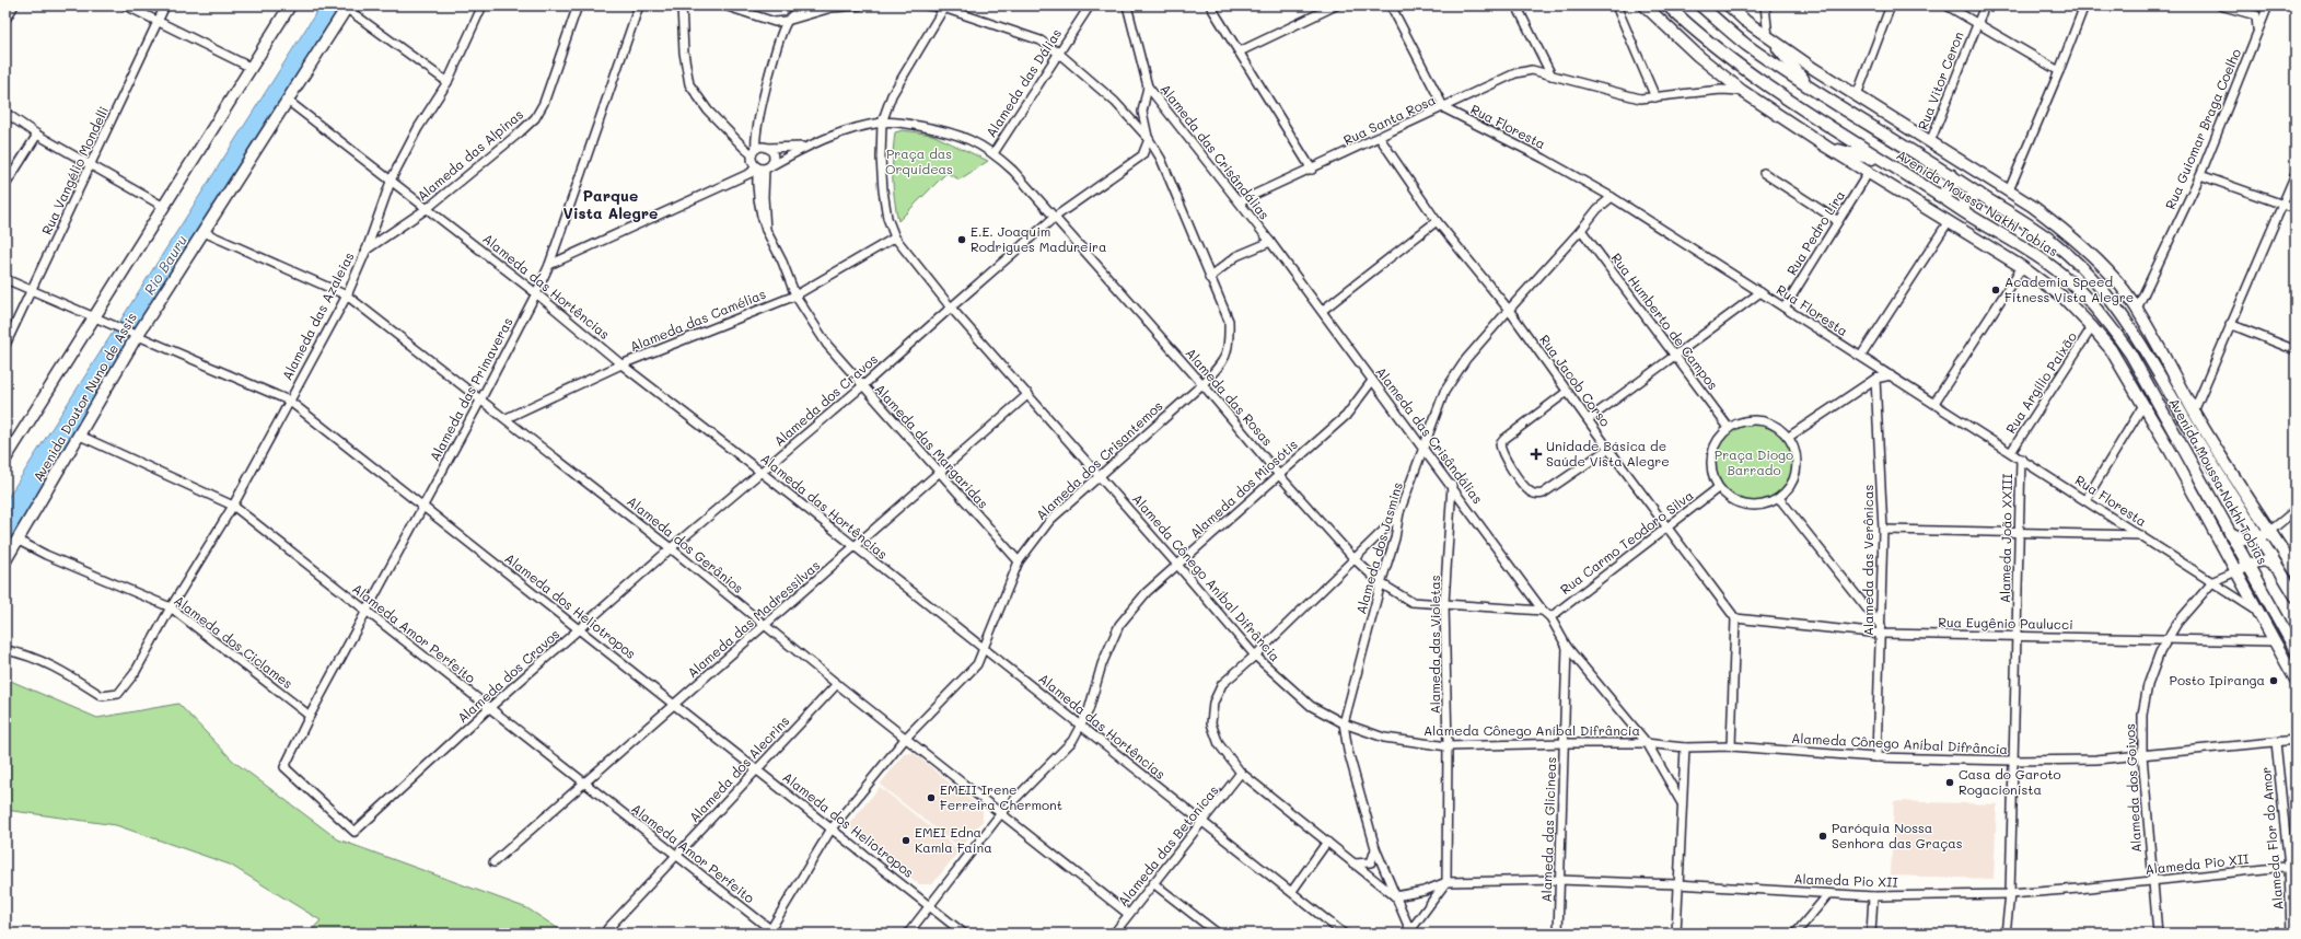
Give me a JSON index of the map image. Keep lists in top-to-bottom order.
{
  "streets": {
    "main road": ["Avenida Moussa Nakhl Tobias", "Avenida Doutor Nuno de Assis"],
    "street": [
      "Rua Vitor Ceron",
      "Alameda das Dálias",
      "Rua Santa Rosa",
      "Rua Floresta",
      "Rua Guiomar Braga Coelho",
      "Alameda das Crisândálias",
      "Alameda das Alpinas",
      "Rua Vangélio Mondelli",
      "Rua Pedro Lira",
      "Alameda das Hortências",
      "Alameda das Azaleias",
      "Alameda das Camélias",
      "Rua Humberto de Campos",
      "Rua Jacob Corso",
      "Rua Argílio Paixão",
      "Alameda das Primaveras",
      "Alameda das Rosas",
      "Alameda dos Cravos",
      "Alameda das Margaridas",
      "Alameda dos Crisantemos",
      "Alameda dos Miosótis",
      "Alameda João XXIII",
      "Rua Carmo Teodoro Silva",
      "Alameda dos Gerânios",
      "Alameda dos Jasmins",
      "Alameda das Verônicas",
      "Alameda Cônego Aníbal Difrância",
      "Alameda dos Heliotropos",
      "Alameda das Madressilvas",
      "Rua Eugênio Paulucci",
      "Alameda Amor Perfeito",
      "Alameda dos Ciclames",
      "Alameda das Violetas",
      "Alameda dos Alecrins",
      "Alameda dos Goivos",
      "Alameda das Glicineas",
      "Alameda Flor do Amor",
      "Alameda das Betonicas",
      "Alameda Pio XII"
    ]
  },
  "crossings": [
    ["Alameda das Dálias", "Alameda das Rosas"],
    ["Rua Santa Rosa", "Rua Floresta"],
    ["Rua Santa Rosa", "Alameda das Crisândálias"],
    ["Rua Santa Rosa", "Rua Jacob Corso"],
    ["Rua Floresta", "Rua Pedro Lira"],
    ["Rua Floresta", "Rua Argílio Paixão"],
    ["Rua Floresta", "Alameda João XXIII"],
    ["Rua Floresta", "Alameda dos Jasmins"],
    ["Rua Floresta", "Alameda dos Goivos"],
    ["Alameda das Crisândálias", "Alameda das Rosas"],
    ["Alameda das Crisândálias", "Alameda dos Miosótis"],
    ["Alameda das Crisândálias", "Rua Carmo Teodoro Silva"],
    ["Alameda das Crisândálias", "Alameda dos Jasmins"],
    ["Alameda das Crisândálias", "Alameda Cônego Aníbal Difrância"],
    ["Alameda das Crisândálias", "Alameda das Violetas"],
    ["Alameda das Crisândálias", "Alameda das Glicineas"],
    ["Alameda das Alpinas", "Alameda das Hortências"],
    ["Alameda das Alpinas", "Alameda das Azaleias"],
    ["Rua Vangélio Mondelli", "Alameda dos Heliotropos"],
    ["Alameda das Hortências", "Alameda das Azaleias"],
    ["Alameda das Hortências", "Alameda das Camélias"],
    ["Alameda das Hortências", "Alameda das Primaveras"],
    ["Alameda das Hortências", "Avenida Doutor Nuno de Assis"],
    ["Alameda das Hortências", "Alameda dos Cravos"],
    ["Alameda das Hortências", "Alameda dos Crisantemos"],
    ["Alameda das Hortências", "Alameda dos Miosótis"],
    ["Alameda das Hortências", "Alameda das Madressilvas"],
    ["Alameda das Hortências", "Alameda das Betonicas"],
    ["Alameda das Azaleias", "Alameda dos Gerânios"],
    ["Alameda das Azaleias", "Alameda dos Heliotropos"],
    ["Alameda das Azaleias", "Alameda Amor Perfeito"],
    ["Alameda das Azaleias", "Alameda dos Ciclames"],
    ["Alameda das Camélias", "Alameda das Margaridas"],
    ["Alameda das Camélias", "Alameda dos Gerânios"],
    ["Alameda das Camélias", "Alameda Cônego Aníbal Difrância"],
    ["Rua Humberto de Campos", "Rua Carmo Teodoro Silva"],
    ["Rua Humberto de Campos", "Alameda dos Jasmins"],
    ["Rua Jacob Corso", "Rua Carmo Teodoro Silva"],
    ["Rua Jacob Corso", "Alameda dos Jasmins"],
    ["Rua Jacob Corso", "Rua Eugênio Paulucci"],
    ["Alameda das Primaveras", "Alameda dos Cravos"],
    ["Alameda das Primaveras", "Alameda dos Gerânios"],
    ["Alameda das Primaveras", "Alameda dos Heliotropos"],
    ["Alameda das Primaveras", "Alameda Amor Perfeito"],
    ["Alameda das Primaveras", "Alameda dos Ciclames"],
    ["Avenida Doutor Nuno de Assis", "Alameda dos Gerânios"],
    ["Avenida Doutor Nuno de Assis", "Alameda dos Heliotropos"],
    ["Avenida Doutor Nuno de Assis", "Alameda Amor Perfeito"],
    ["Avenida Doutor Nuno de Assis", "Alameda dos Ciclames"],
    ["Alameda das Rosas", "Alameda dos Cravos"],
    ["Alameda das Rosas", "Alameda dos Crisantemos"],
    ["Alameda das Rosas", "Alameda dos Miosótis"],
    ["Alameda das Rosas", "Alameda dos Jasmins"],
    ["Alameda das Rosas", "Alameda Cônego Aníbal Difrância"],
    ["Alameda das Rosas", "Alameda das Violetas"],
    ["Alameda dos Cravos", "Alameda das Margaridas"],
    ["Alameda dos Cravos", "Alameda dos Gerânios"],
    ["Alameda dos Cravos", "Alameda Cônego Aníbal Difrância"],
    ["Alameda dos Cravos", "Alameda dos Heliotropos"],
    ["Alameda dos Cravos", "Alameda Amor Perfeito"],
    ["Alameda das Margaridas", "Alameda dos Crisantemos"],
    ["Alameda das Margaridas", "Alameda das Madressilvas"],
    ["Alameda dos Crisantemos", "Alameda dos Gerânios"],
    ["Alameda dos Crisantemos", "Alameda Cônego Aníbal Difrância"],
    ["Alameda dos Crisantemos", "Alameda dos Heliotropos"],
    ["Alameda dos Crisantemos", "Alameda Amor Perfeito"],
    ["Alameda dos Miosótis", "Alameda dos Gerânios"],
    ["Alameda dos Miosótis", "Alameda Cônego Aníbal Difrância"],
    ["Alameda dos Miosótis", "Alameda dos Heliotropos"],
    ["Alameda João XXIII", "Alameda Cônego Aníbal Difrância"],
    ["Alameda João XXIII", "Rua Eugênio Paulucci"],
    ["Alameda João XXIII", "Alameda Pio XII"],
    ["Alameda dos Gerânios", "Alameda das Madressilvas"],
    ["Alameda dos Gerânios", "Alameda dos Alecrins"],
    ["Alameda dos Gerânios", "Alameda das Betonicas"],
    ["Alameda dos Jasmins", "Alameda Cônego Aníbal Difrância"],
    ["Alameda dos Jasmins", "Alameda Pio XII"],
    ["Alameda das Verônicas", "Alameda Cônego Aníbal Difrância"],
    ["Alameda das Verônicas", "Rua Eugênio Paulucci"],
    ["Alameda Cônego Aníbal Difrância", "Alameda das Madressilvas"],
    ["Alameda Cônego Aníbal Difrância", "Alameda das Violetas"],
    ["Alameda Cônego Aníbal Difrância", "Alameda dos Goivos"],
    ["Alameda Cônego Aníbal Difrância", "Alameda das Glicineas"],
    ["Alameda Cônego Aníbal Difrância", "Alameda Flor do Amor"],
    ["Alameda dos Heliotropos", "Alameda das Madressilvas"],
    ["Alameda dos Heliotropos", "Alameda dos Alecrins"],
    ["Alameda das Madressilvas", "Alameda Amor Perfeito"],
    ["Rua Eugênio Paulucci", "Alameda dos Goivos"],
    ["Alameda Amor Perfeito", "Alameda dos Alecrins"],
    ["Alameda das Violetas", "Alameda Pio XII"],
    ["Alameda dos Goivos", "Alameda Pio XII"],
    ["Alameda das Glicineas", "Alameda Pio XII"],
    ["Alameda Flor do Amor", "Alameda Pio XII"]
  ],
  "districts": ["Parque Vista Alegre"],
  "water": ["Rio Bauru"],
  "parks": ["Praça das Orquideas", "Praça Diogo Barrado"],
  "places": {
    "other": [
      "E.E. Joaquim Rodrigues Madureira",
      "Academia Speed Fitness Vista Alegre",
      "Posto Ipiranga",
      "Casa do Garoto Rogacionista",
      "EMEII Irene Ferreira Chermont",
      "Paróquia Nossa Senhora das Graças",
      "EMEI Edna Kamla Faina"
    ],
    "health": ["Unidade Básica de Saúde Vista Alegre"]
  }
}
